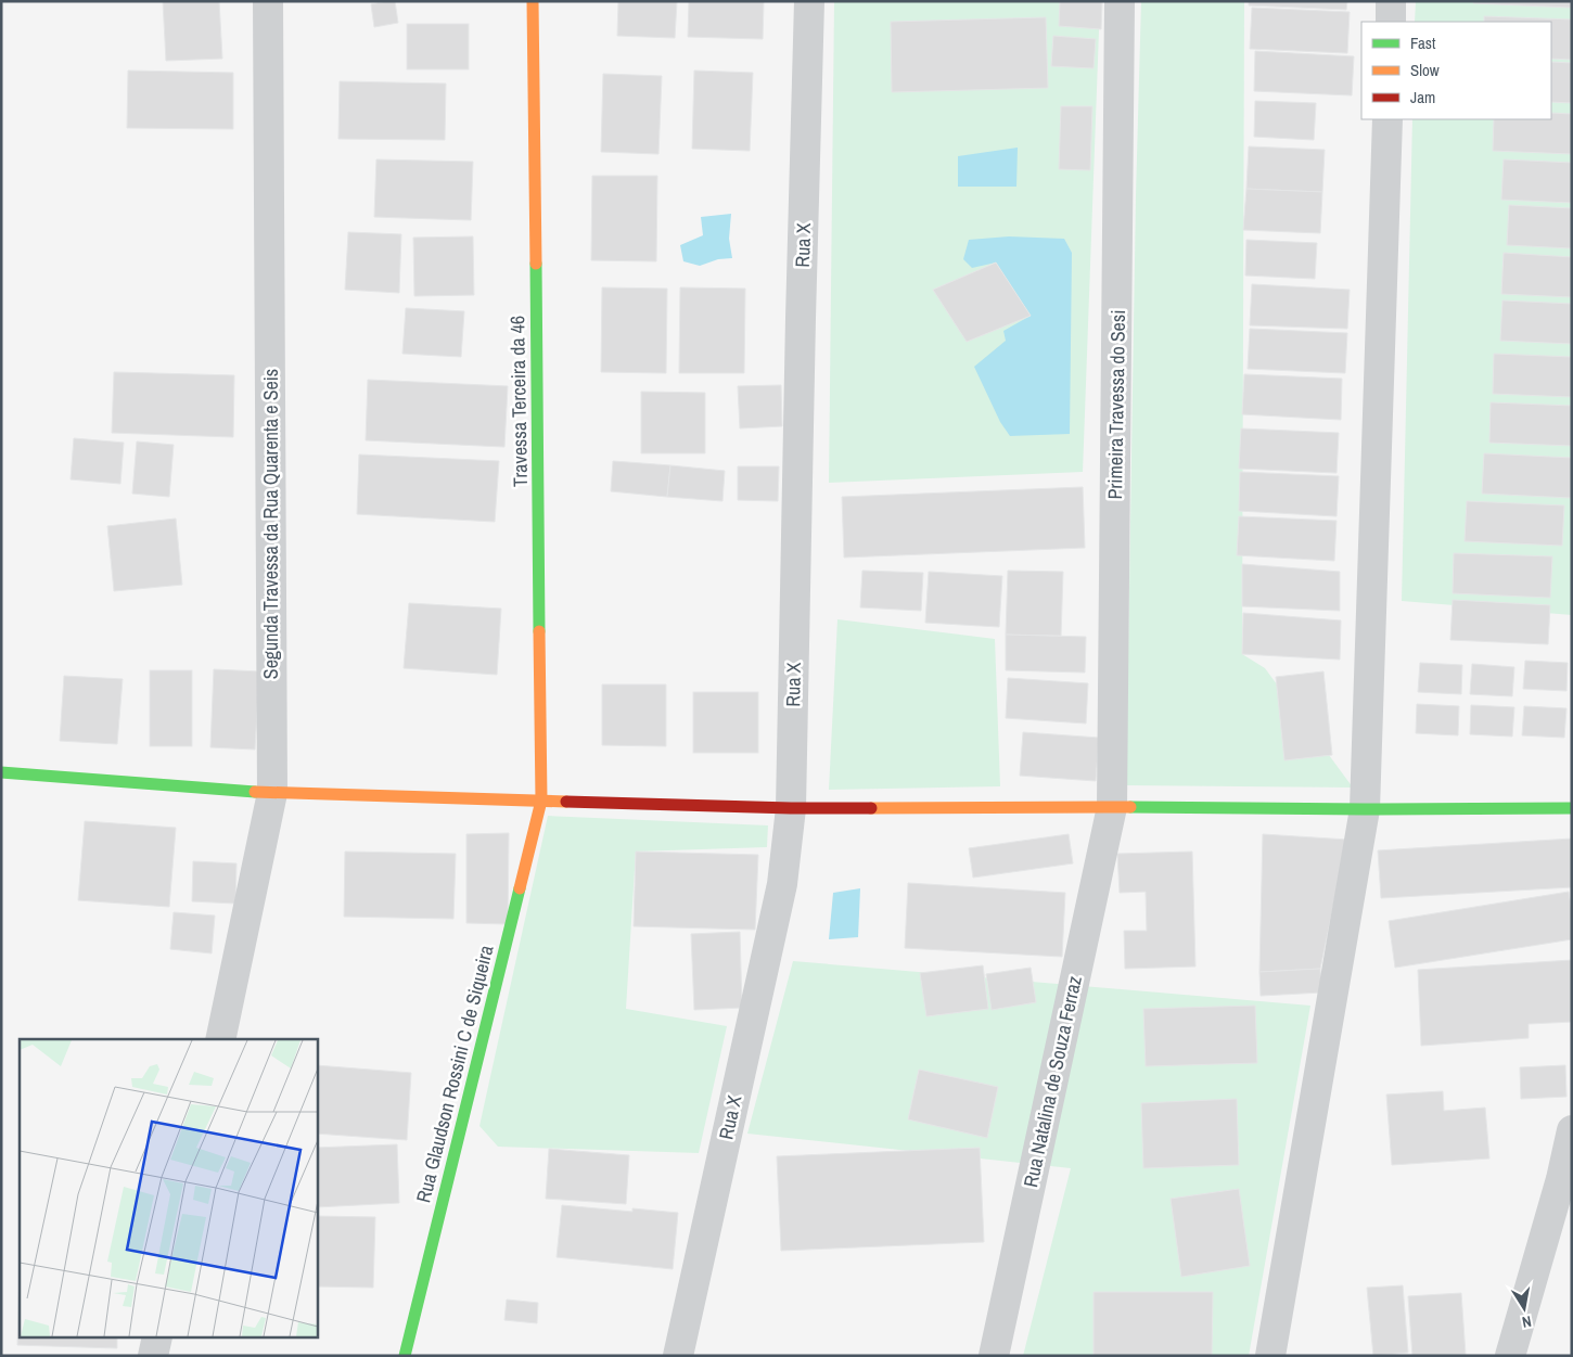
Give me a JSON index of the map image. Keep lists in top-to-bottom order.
{
  "streets": {
    "street": [
      "Rua X",
      "Travessa Terceira da 46",
      "Primeira Travessa do Sesi",
      "Segunda Travessa da Rua Quarenta e Seis",
      "Rua Glaudson Rossini C de Siqueira",
      "Rua Natalina de Souza Ferraz"
    ]
  },
  "crossings": [
    ["Travessa Terceira da 46", "Rua Glaudson Rossini C de Siqueira"],
    ["Primeira Travessa do Sesi", "Rua Natalina de Souza Ferraz"]
  ],
  "legend": ["Fast", "Slow", "Jam"],
  "north": "bottom"
}
